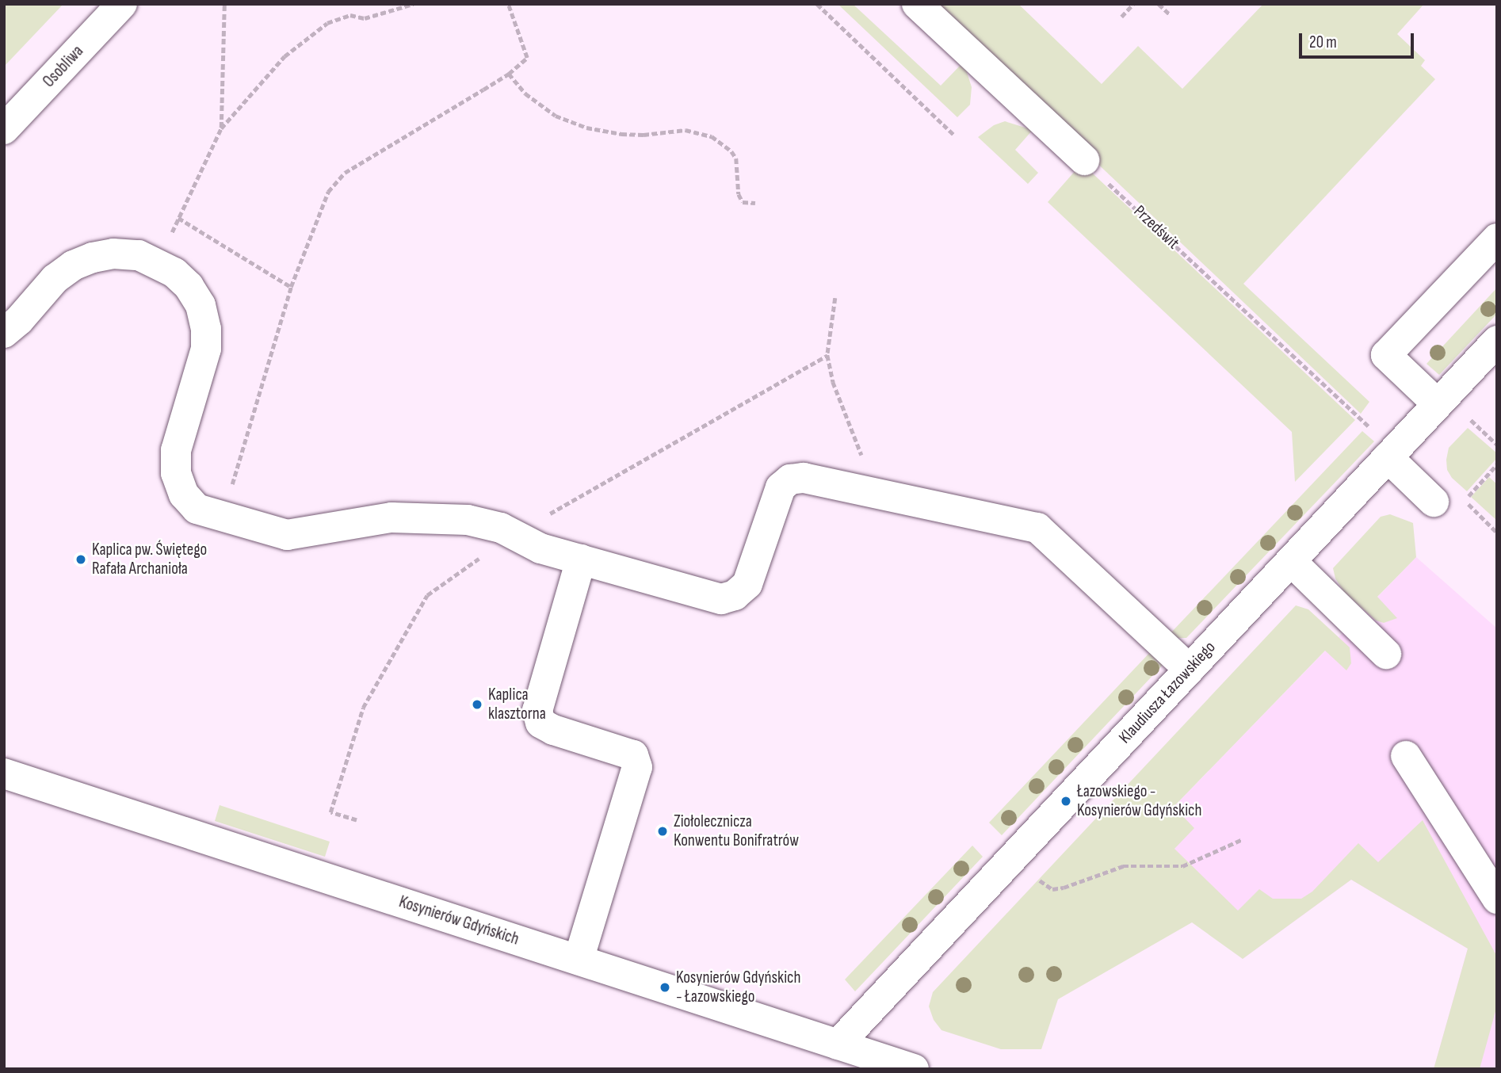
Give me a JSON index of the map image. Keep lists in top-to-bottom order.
{
  "streets": {
    "street": ["Osobliwa", "Klaudiusza Łazowskiego", "Kosynierów Gdyńskich"],
    "path": ["Przedświt"]
  },
  "crossings": [
    ["Przedświt", "Klaudiusza Łazowskiego"],
    ["Klaudiusza Łazowskiego", "Kosynierów Gdyńskich"]
  ],
  "places": [
    "Kaplica pw. Świętego Rafała Archanioła",
    "Kaplica klasztorna",
    "Łazowskiego - Kosynierów Gdyńskich",
    "Ziołolecznicza Konwentu Bonifratrów",
    "Kosynierów Gdyńskich - Łazowskiego"
  ],
  "scale_bar": "20 m"
}
